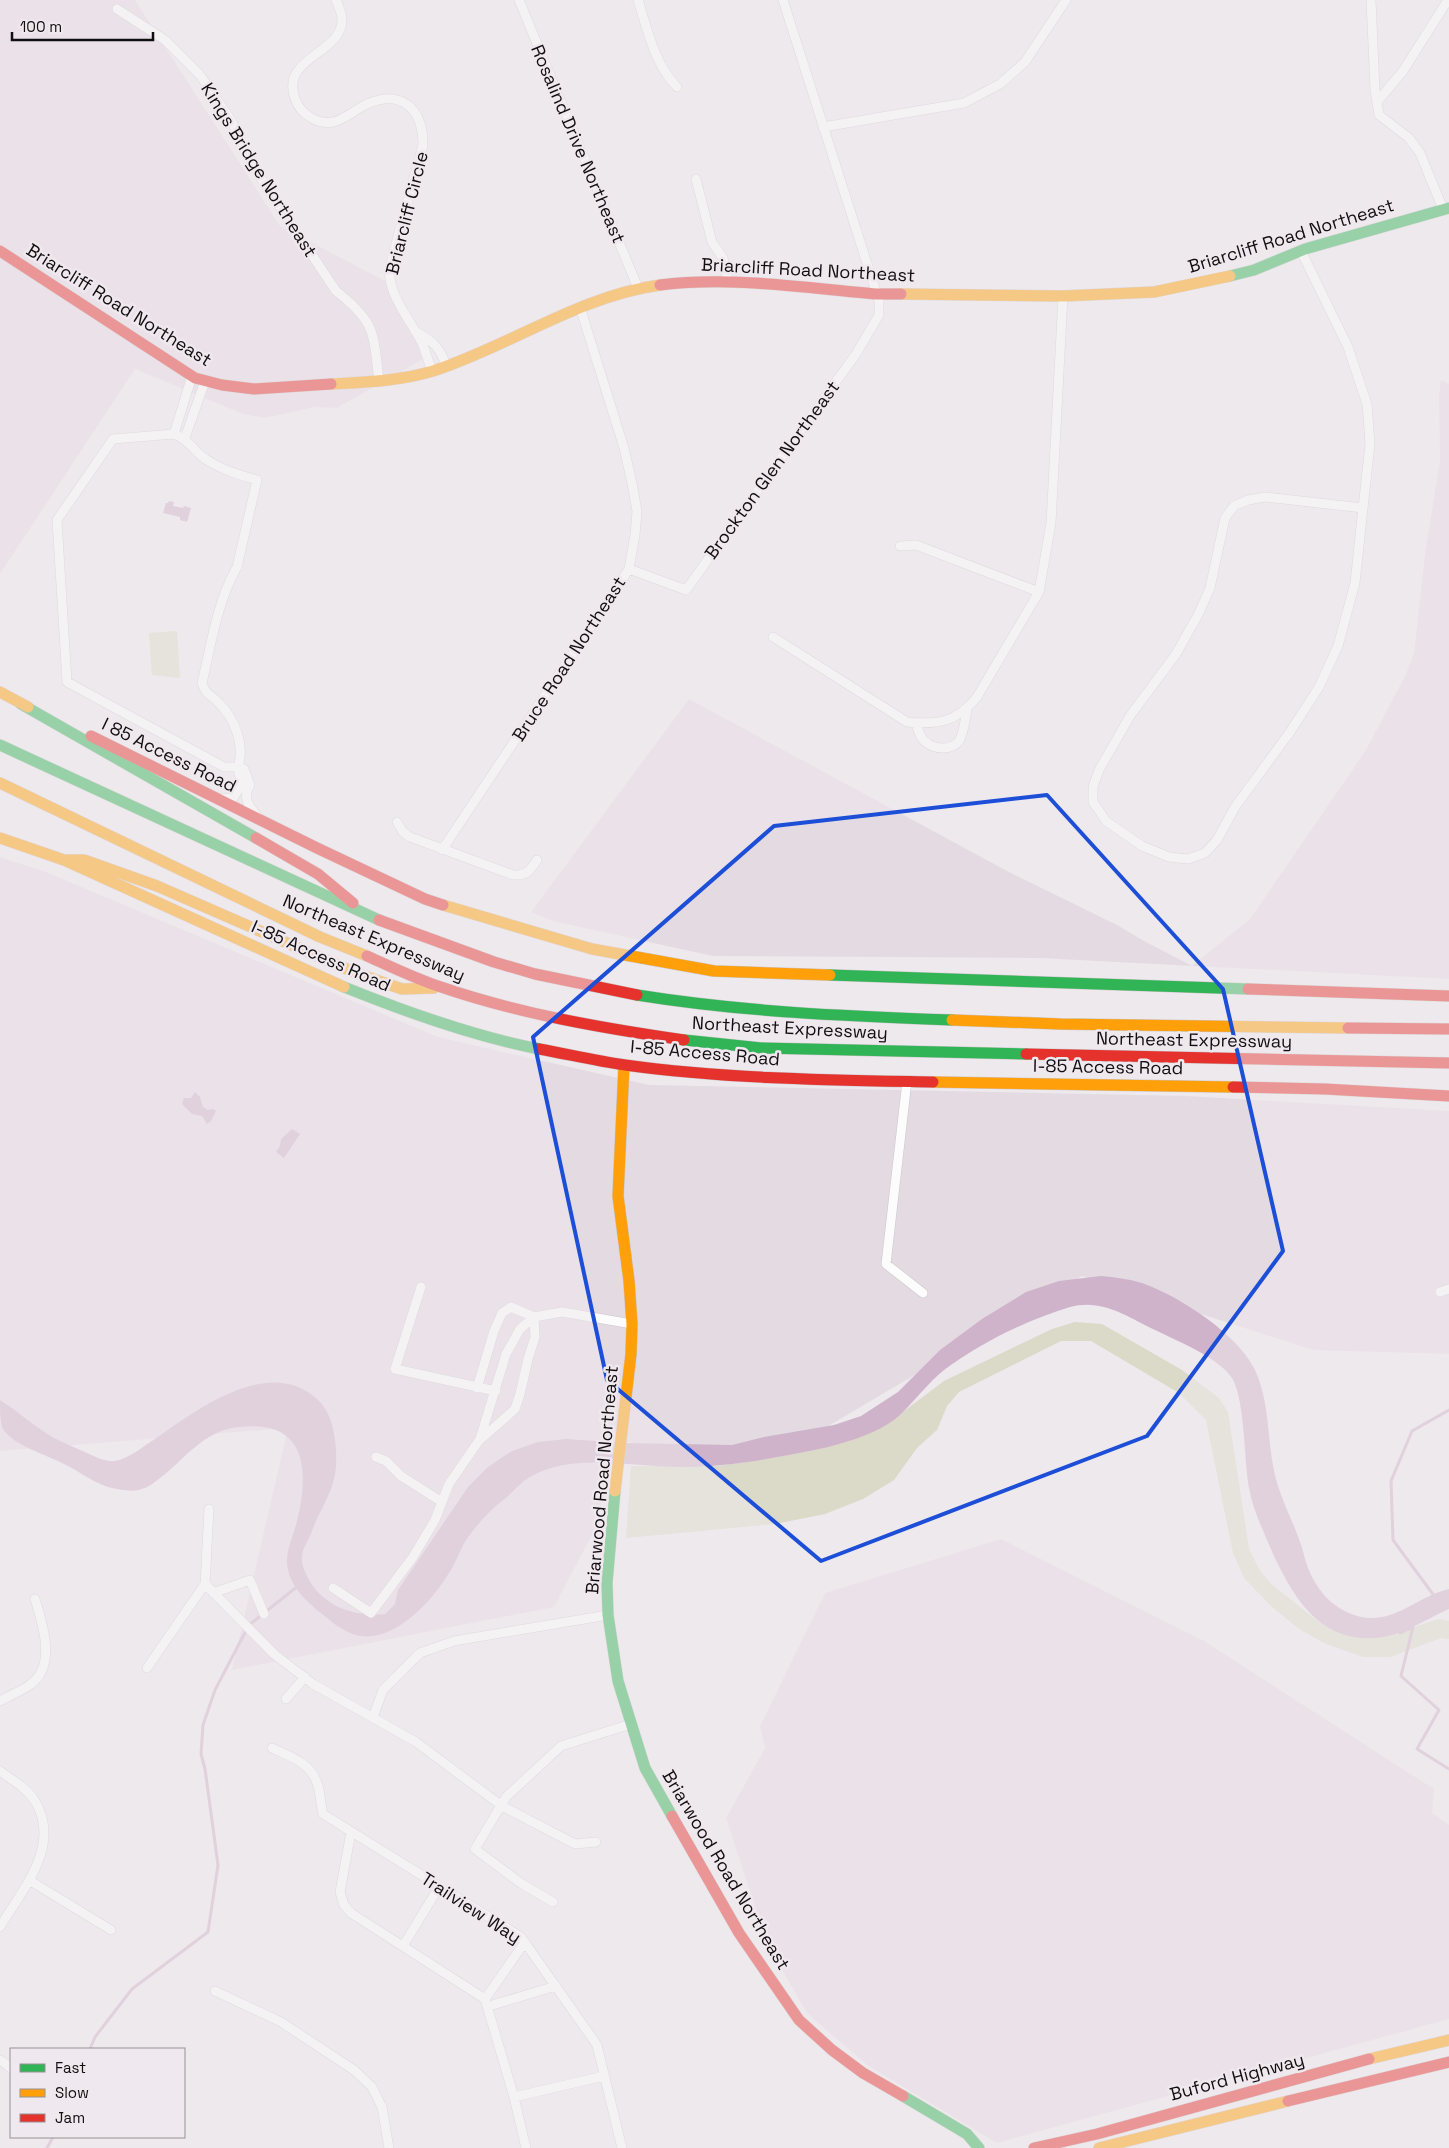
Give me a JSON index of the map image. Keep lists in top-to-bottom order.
{
  "streets": {
    "main road": [
      "Briarcliff Road Northeast",
      "I 85 Access Road",
      "Northeast Expressway",
      "I-85 Access Road",
      "Briarwood Road Northeast",
      "Buford Highway"
    ],
    "street": [
      "Rosalind Drive Northeast",
      "Kings Bridge Northeast",
      "Briarcliff Circle",
      "Brockton Glen Northeast",
      "Bruce Road Northeast",
      "Trailview Way"
    ]
  },
  "crossings": [
    ["Rosalind Drive Northeast", "Briarcliff Road Northeast"],
    ["Kings Bridge Northeast", "Briarcliff Road Northeast"],
    ["Briarcliff Circle", "Briarcliff Road Northeast"],
    ["Briarcliff Road Northeast", "Brockton Glen Northeast"],
    ["Briarcliff Road Northeast", "Bruce Road Northeast"],
    ["Brockton Glen Northeast", "Bruce Road Northeast"],
    ["I-85 Access Road", "Briarwood Road Northeast"]
  ],
  "legend": ["Fast", "Slow", "Jam"],
  "scale_bar": "100 m"
}
